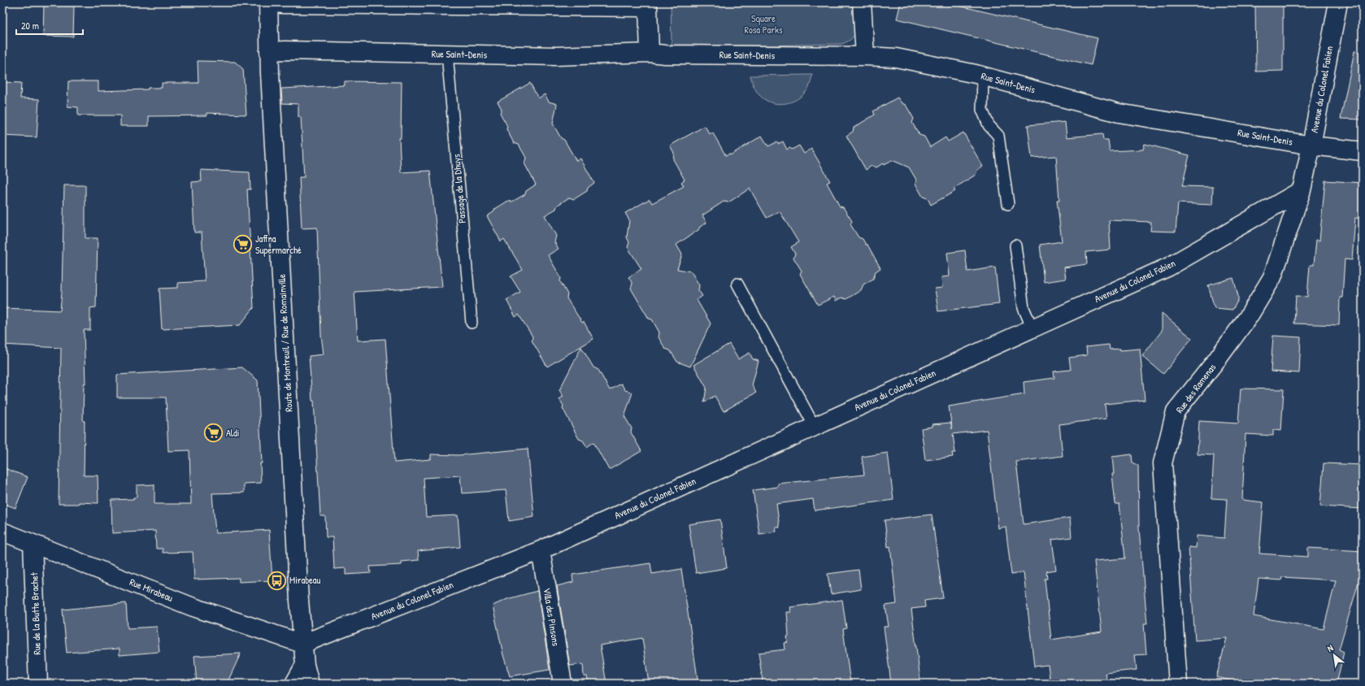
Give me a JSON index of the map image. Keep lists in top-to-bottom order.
{
  "streets": {
    "street": [
      "Rue Saint-Denis",
      "Avenue du Colonel Fabien",
      "Route de Montreuil / Rue de Romainville",
      "Rue des Ramenas",
      "Rue Mirabeau",
      "Rue de la Butte Brachet",
      "Villa des Pinsons"
    ],
    "lane": ["Passage de la Dhuys"]
  },
  "crossings": [
    ["Rue Saint-Denis", "Avenue du Colonel Fabien"],
    ["Rue Saint-Denis", "Passage de la Dhuys"],
    ["Rue Saint-Denis", "Route de Montreuil / Rue de Romainville"],
    ["Avenue du Colonel Fabien", "Route de Montreuil / Rue de Romainville"],
    ["Avenue du Colonel Fabien", "Rue des Ramenas"],
    ["Avenue du Colonel Fabien", "Rue Mirabeau"],
    ["Avenue du Colonel Fabien", "Villa des Pinsons"],
    ["Route de Montreuil / Rue de Romainville", "Rue Mirabeau"],
    ["Rue Mirabeau", "Rue de la Butte Brachet"]
  ],
  "parks": ["Square Rosa Parks"],
  "places": {
    "supermarket": ["Jaffna Supermarché", "Aldi"],
    "bus stop": ["Mirabeau"]
  },
  "scale_bar": "20 m",
  "north": "top left"
}
